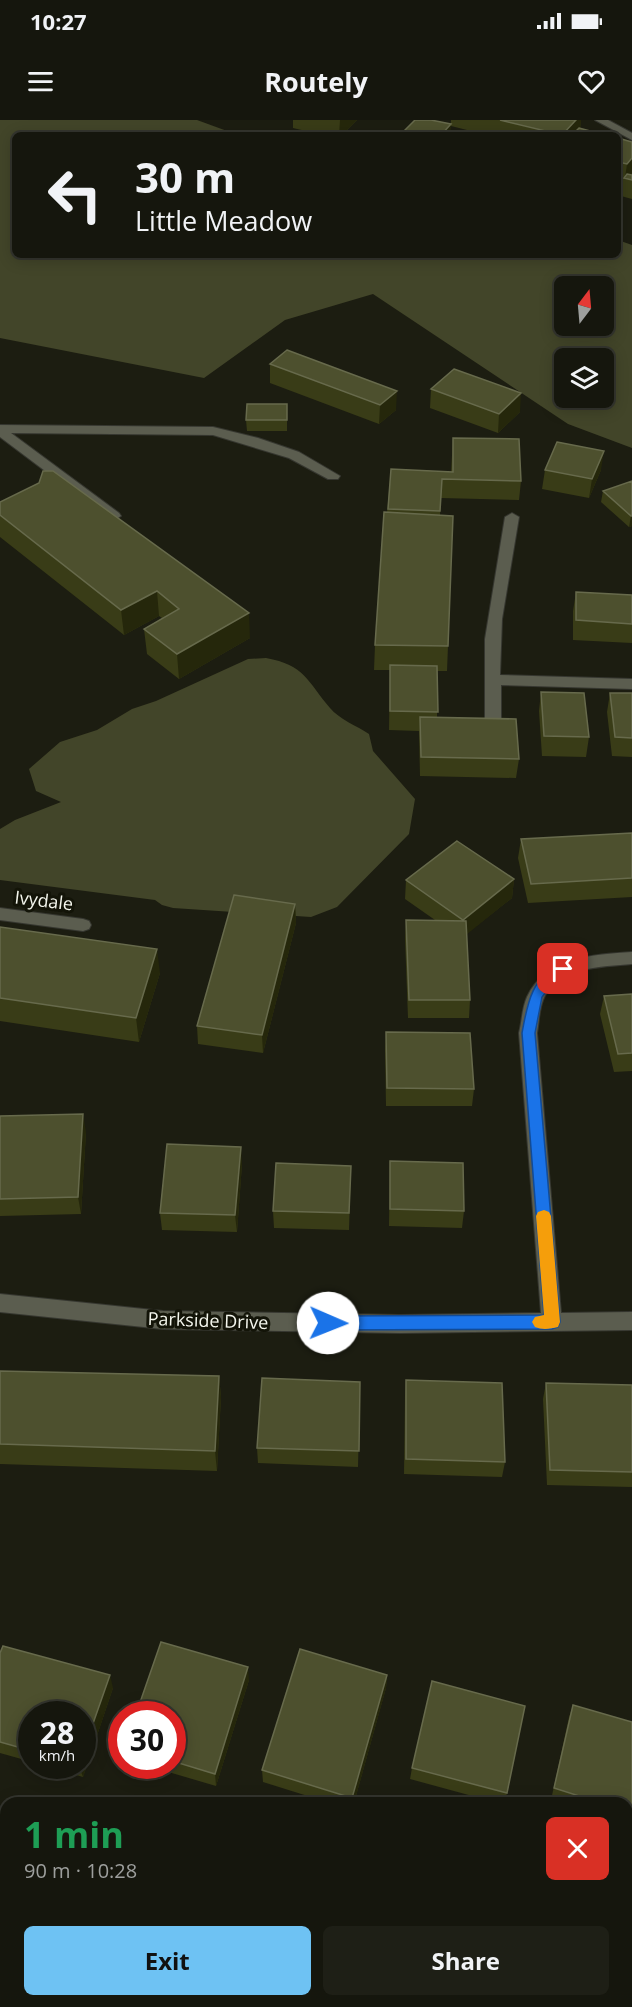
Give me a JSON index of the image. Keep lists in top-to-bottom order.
{
  "streets": {
    "street": ["Ivydale", "Parkside Drive"]
  },
  "north": "top",
  "page": {
    "status": "10:27",
    "header": "Routely",
    "turn": ["30 m", "Little Meadow"],
    "speed": "28 km/h",
    "limit": "30",
    "heading": ["1 min", "90 m · 10:28"],
    "buttons": ["Exit", "Share"]
  }
}
